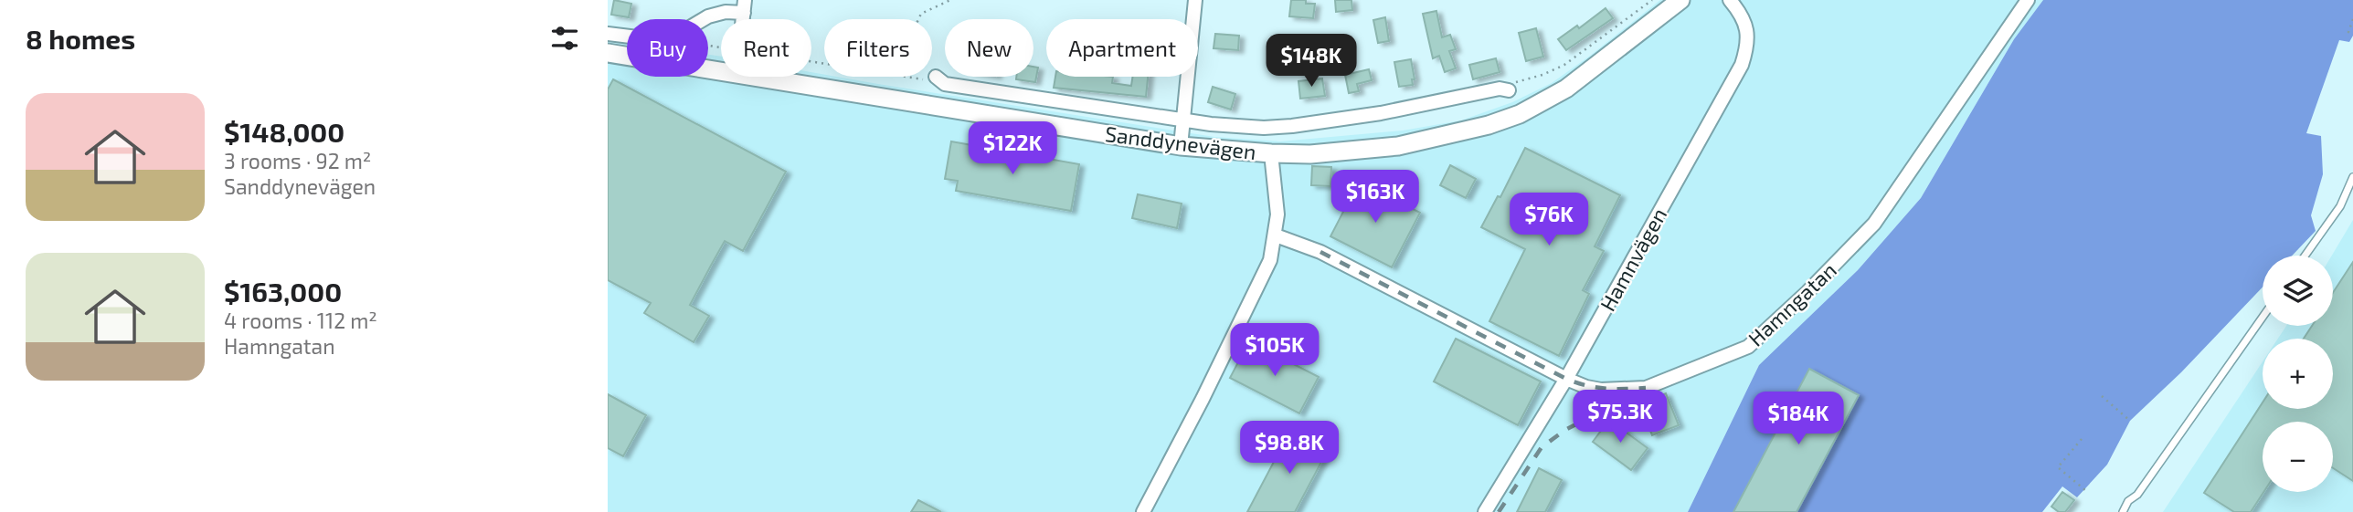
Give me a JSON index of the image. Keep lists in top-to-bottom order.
{
  "streets": {
    "street": ["Sanddynevägen", "Hamnvägen", "Hamngatan"]
  },
  "crossings": [
    ["Hamnvägen", "Hamngatan"]
  ],
  "page": {
    "heading": "8 homes",
    "chip": [
      "Buy",
      "Rent",
      "Filters",
      "New",
      "Apartment"
    ],
    "price": [
      "$148K",
      "$122K",
      "$163K",
      "$76K",
      "$105K",
      "$75.3K",
      "$184K",
      "$98.8K"
    ],
    "list": [
      {
        "name": "$148,000",
        "note": "3 rooms · 92 m² · Sanddynevägen"
      },
      {
        "name": "$163,000",
        "note": "4 rooms · 112 m² · Hamngatan"
      }
    ],
    "map_buttons": ["+", "−"]
  }
}
